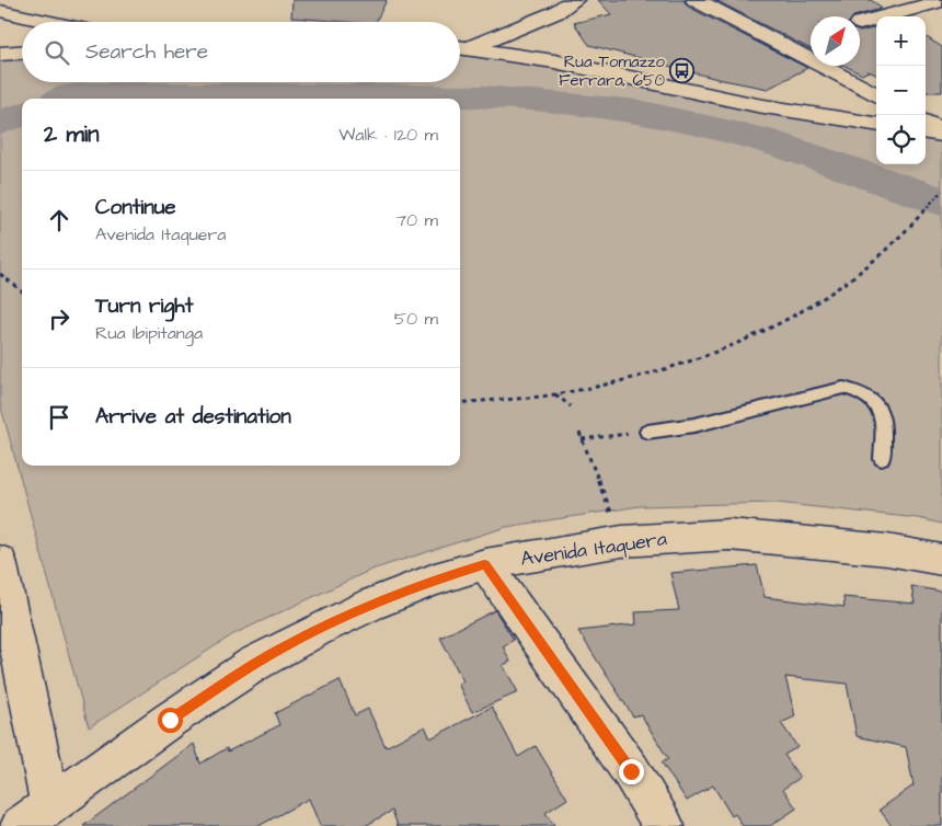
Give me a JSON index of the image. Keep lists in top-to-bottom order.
{
  "streets": {
    "main road": ["Avenida Itaquera"]
  },
  "places": {
    "bus stop": ["Rua Tomazzo Ferrara, 650"]
  },
  "north": "top right",
  "page": {
    "map_buttons": ["+", "−"],
    "search": "Search here",
    "heading": ["2 min", "Walk · 120 m"],
    "list": [
      ["Continue", "Avenida Itaquera", "70 m"],
      ["Turn right", "Rua Ibipitanga", "50 m"],
      "Arrive at destination"
    ]
  }
}
